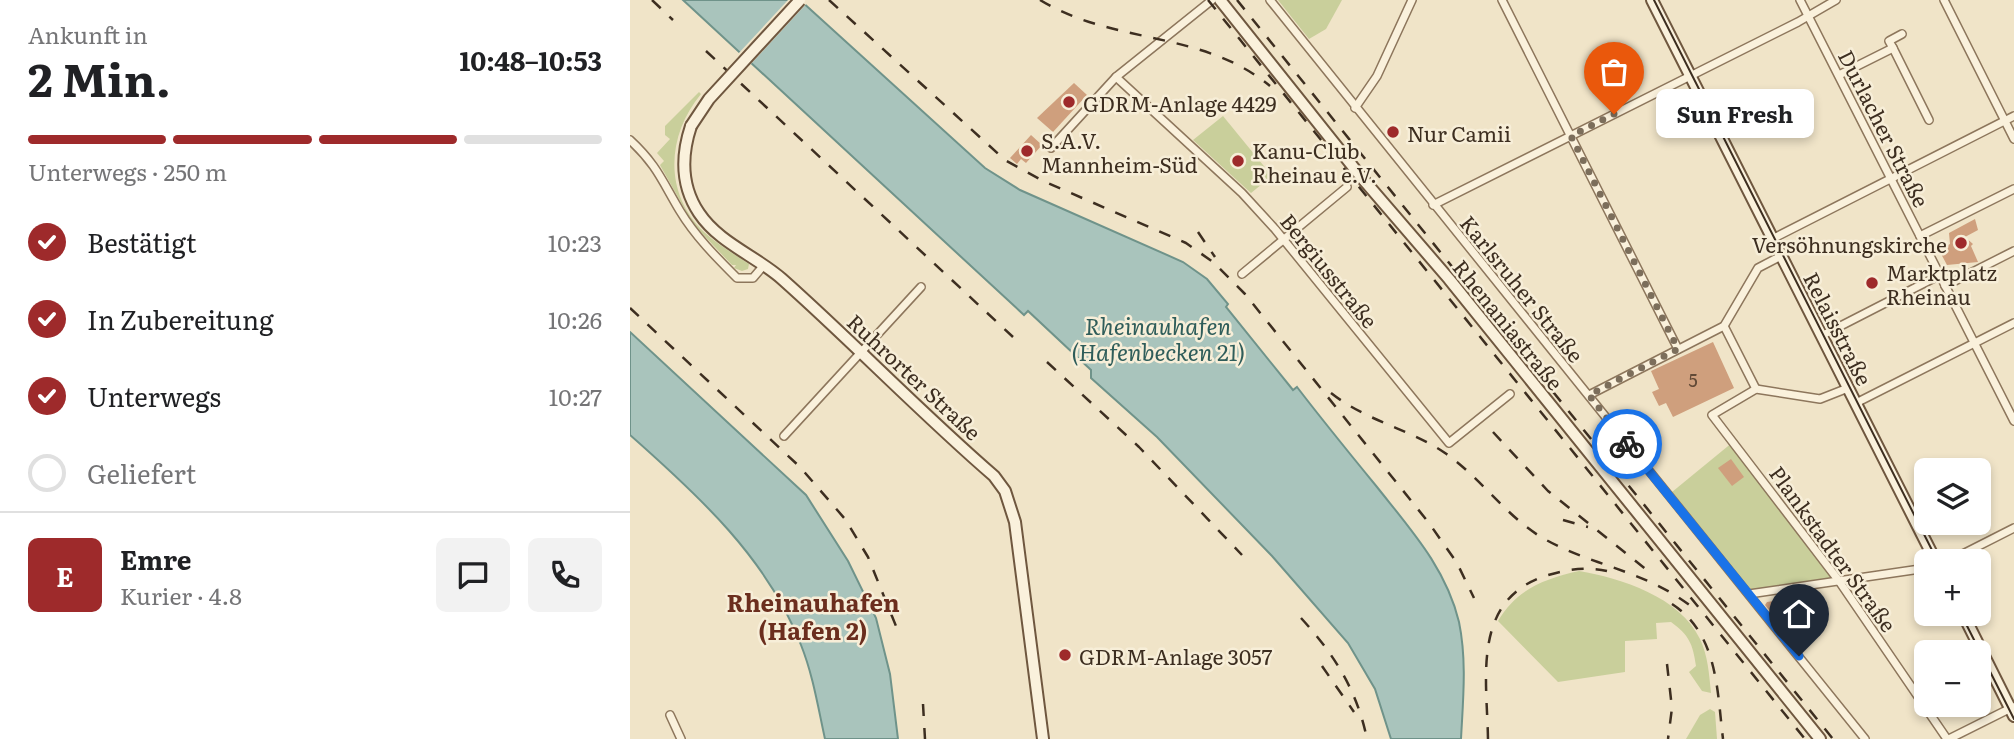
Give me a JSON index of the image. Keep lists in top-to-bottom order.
{
  "streets": {
    "street": [
      "Durlacher Straße",
      "Bergiusstraße",
      "Karlsruher Straße",
      "Rhenaniastraße",
      "Relaisstraße",
      "Ruhrorter Straße",
      "Plankstadter Straße"
    ]
  },
  "districts": ["Rheinauhafen (Hafen 2)"],
  "water": ["Rheinauhafen (Hafenbecken 21)"],
  "places": [
    "GDRM-Anlage 4429",
    "Sun Fresh",
    "Nur Camii",
    "S.A.V. Mannheim-Süd",
    "Kanu-Club Rheinau e.V.",
    "Versöhnungskirche",
    "Marktplatz Rheinau",
    "GDRM-Anlage 3057"
  ],
  "house_numbers": ["5"],
  "page": {
    "heading": ["2 Min.", "Ankunft in", "10:48–10:53"],
    "panel": ["Emre", "Kurier · 4.8"],
    "bubble": "Sun Fresh",
    "bar": "Unterwegs · 250 m",
    "list": [
      ["Bestätigt", "10:23"],
      ["In Zubereitung", "10:26"],
      ["Unterwegs", "10:27"],
      "Geliefert"
    ],
    "map_buttons": ["+", "−"],
    "round": "E"
  }
}
